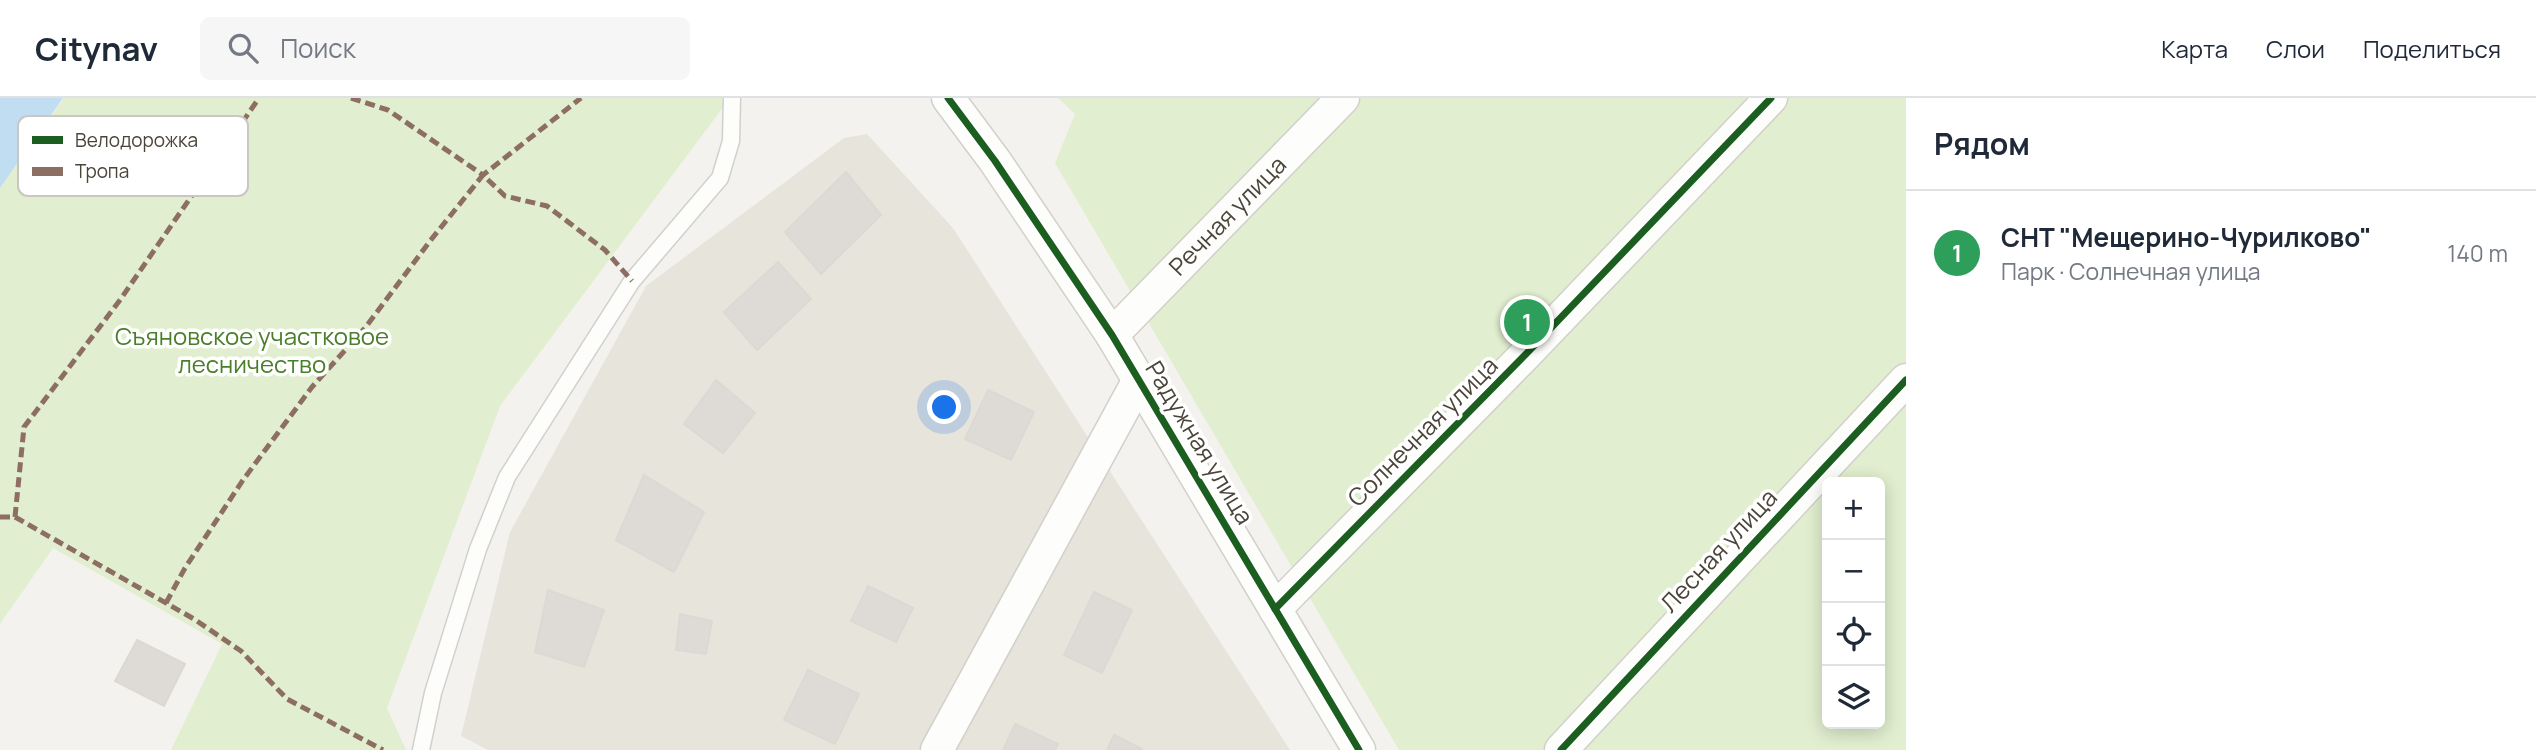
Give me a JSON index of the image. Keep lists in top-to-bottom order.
{
  "streets": {
    "street": [
      "Речная улица",
      "Солнечная улица",
      "Радужная улица",
      "Лесная улица"
    ]
  },
  "crossings": [
    ["Речная улица", "Радужная улица"],
    ["Солнечная улица", "Радужная улица"]
  ],
  "parks": ["Съяновское участковое лесничество"],
  "legend": ["Велодорожка", "Тропа"],
  "page": {
    "header": "Citynav",
    "search": "Поиск",
    "nav": ["Карта", "Слои", "Поделиться"],
    "heading": "Рядом",
    "list": [
      {
        "mark": "1",
        "name": "СНТ \"Мещерино-Чурилково\"",
        "note": "Парк · Солнечная улица",
        "value": "140 m"
      }
    ],
    "pins": "1",
    "map_buttons": ["+", "−"]
  }
}
